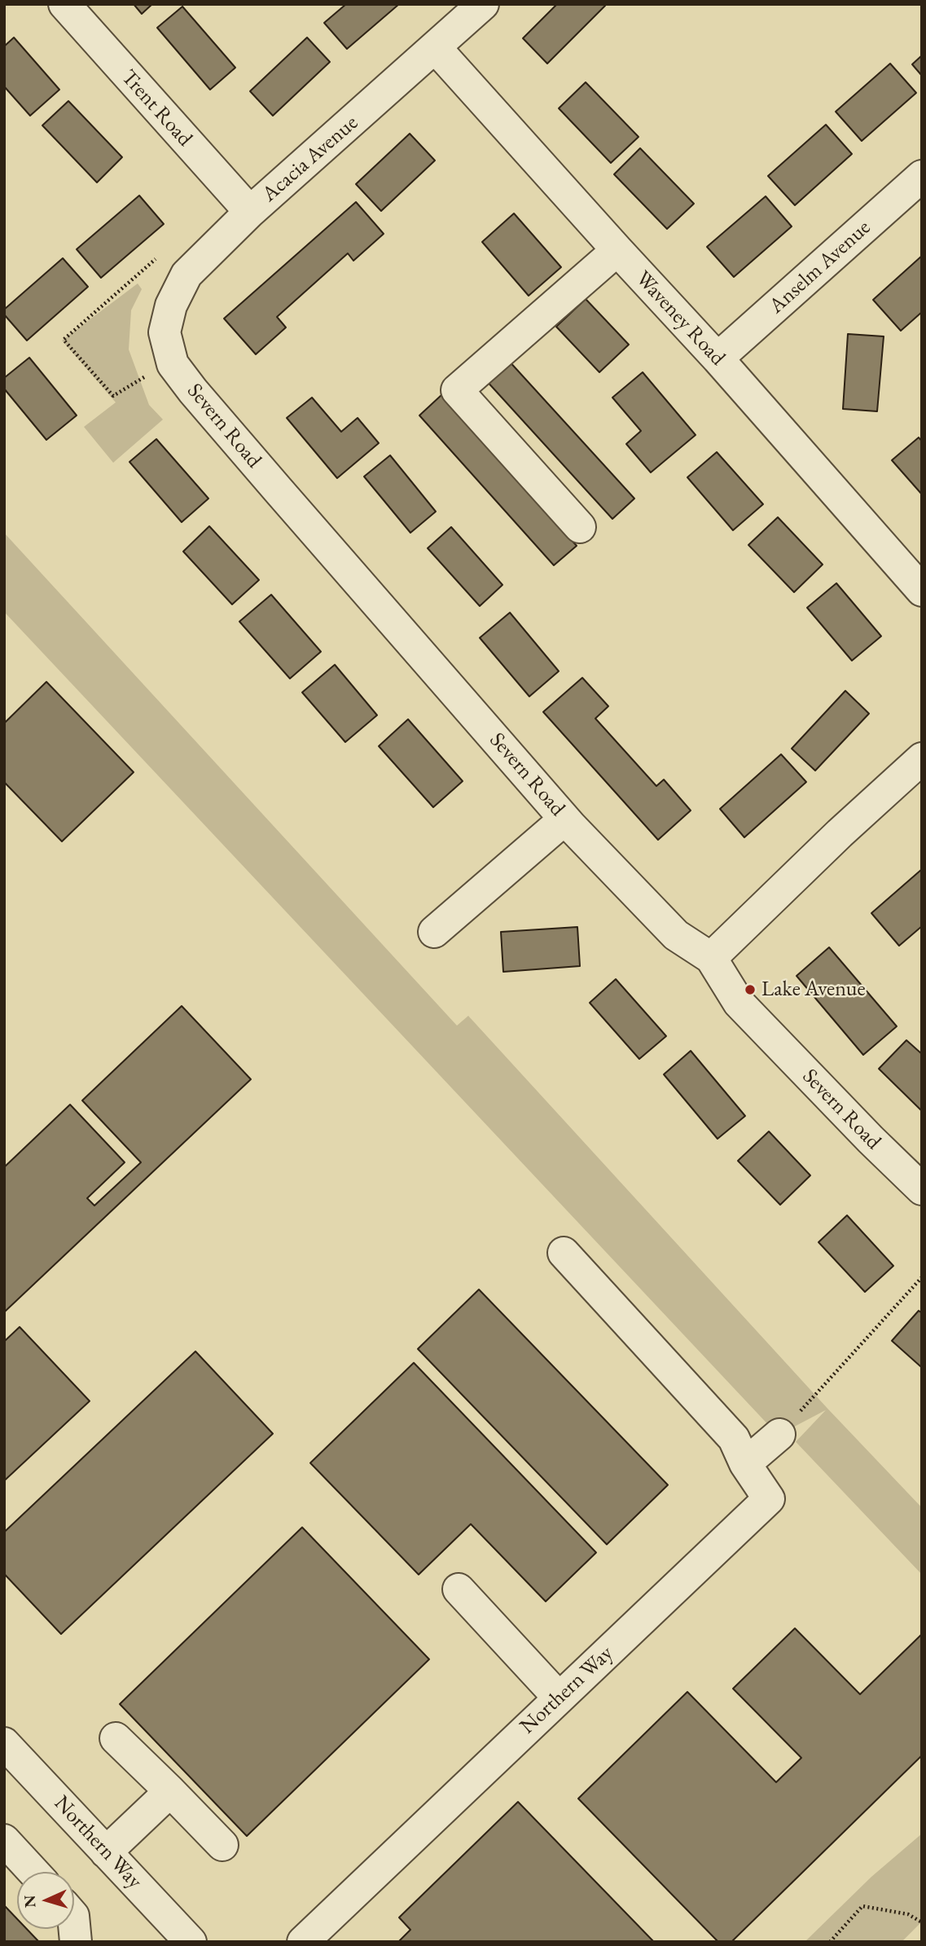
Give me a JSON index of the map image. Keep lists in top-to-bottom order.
{
  "streets": {
    "street": [
      "Trent Road",
      "Acacia Avenue",
      "Anselm Avenue",
      "Waveney Road",
      "Severn Road",
      "Northern Way"
    ]
  },
  "crossings": [
    ["Trent Road", "Acacia Avenue"],
    ["Acacia Avenue", "Waveney Road"],
    ["Acacia Avenue", "Severn Road"],
    ["Anselm Avenue", "Waveney Road"]
  ],
  "places": ["Lake Avenue"],
  "north": "left"
}
